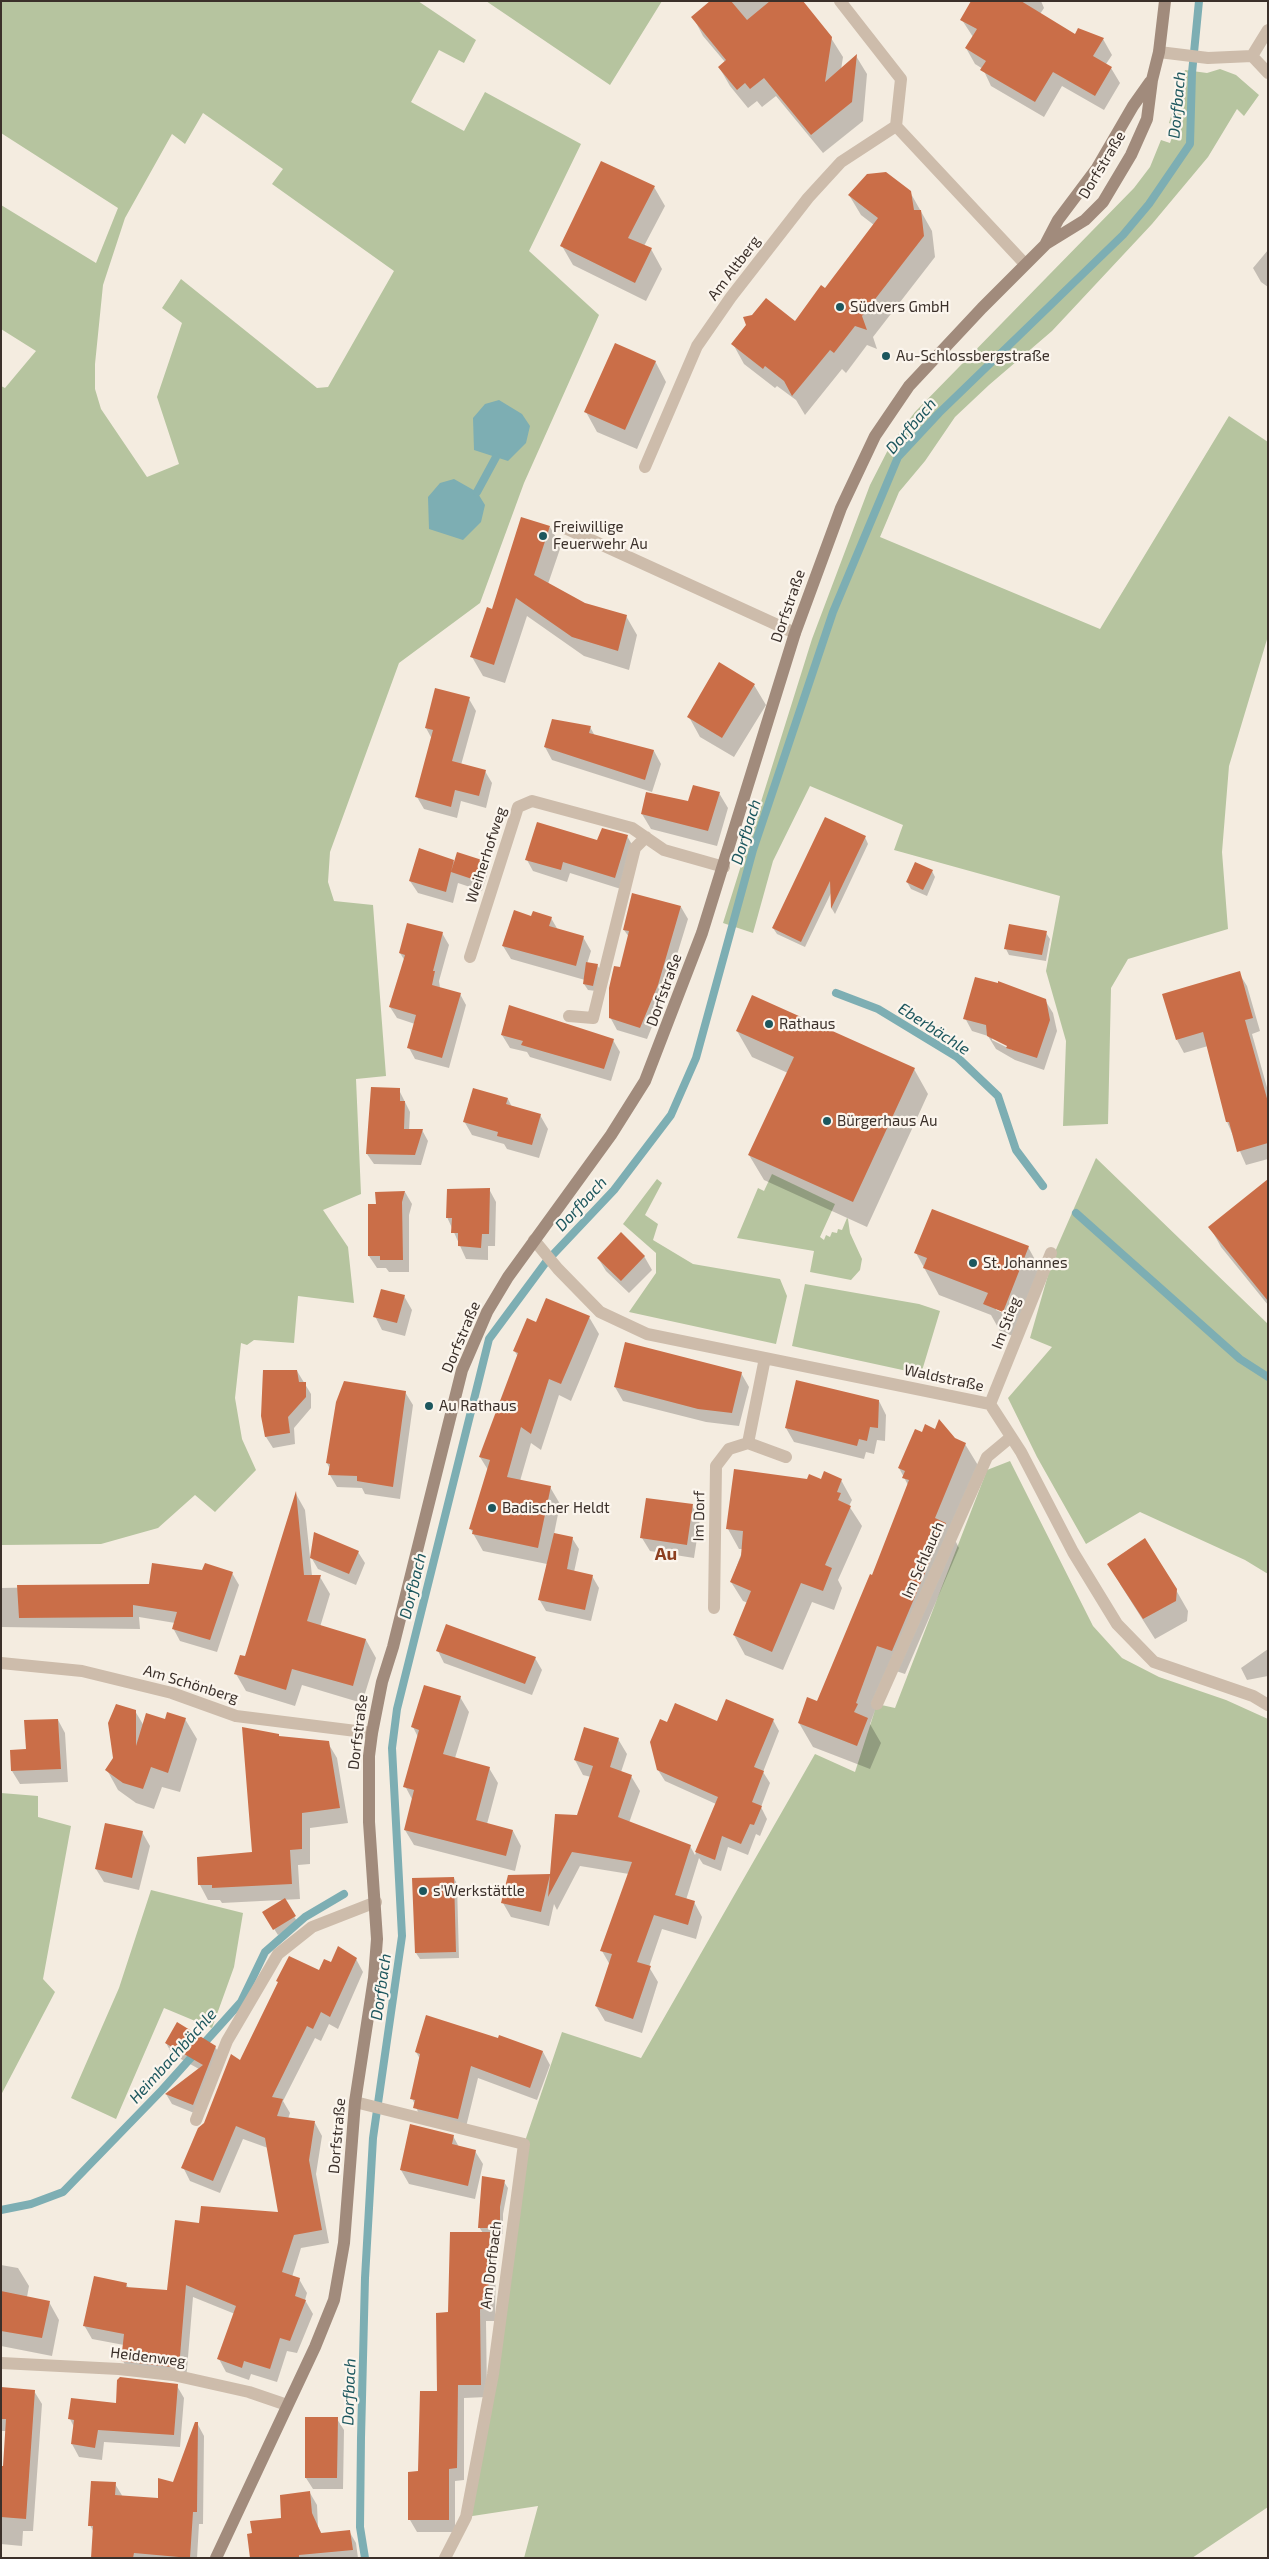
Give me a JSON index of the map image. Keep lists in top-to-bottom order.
{
  "streets": {
    "main road": ["Dorfstraße"],
    "street": [
      "Am Altberg",
      "Weiherhofweg",
      "Im Stieg",
      "Waldstraße",
      "Im Dorf",
      "Im Schlauch",
      "Am Schönberg",
      "Am Dorfbach",
      "Heidenweg"
    ]
  },
  "crossings": [
    ["Dorfstraße", "Weiherhofweg"],
    ["Dorfstraße", "Waldstraße"],
    ["Dorfstraße", "Am Schönberg"],
    ["Dorfstraße", "Am Dorfbach"],
    ["Dorfstraße", "Heidenweg"],
    ["Im Stieg", "Waldstraße"],
    ["Waldstraße", "Im Schlauch"]
  ],
  "districts": ["Au"],
  "water": ["Dorfbach", "Eberbächle", "Heimbachbächle"],
  "places": [
    "Südvers GmbH",
    "Au-Schlossbergstraße",
    "Freiwillige Feuerwehr Au",
    "Rathaus",
    "Bürgerhaus Au",
    "St. Johannes",
    "Au Rathaus",
    "Badischer Heldt",
    "s'Werkstättle"
  ]
}
